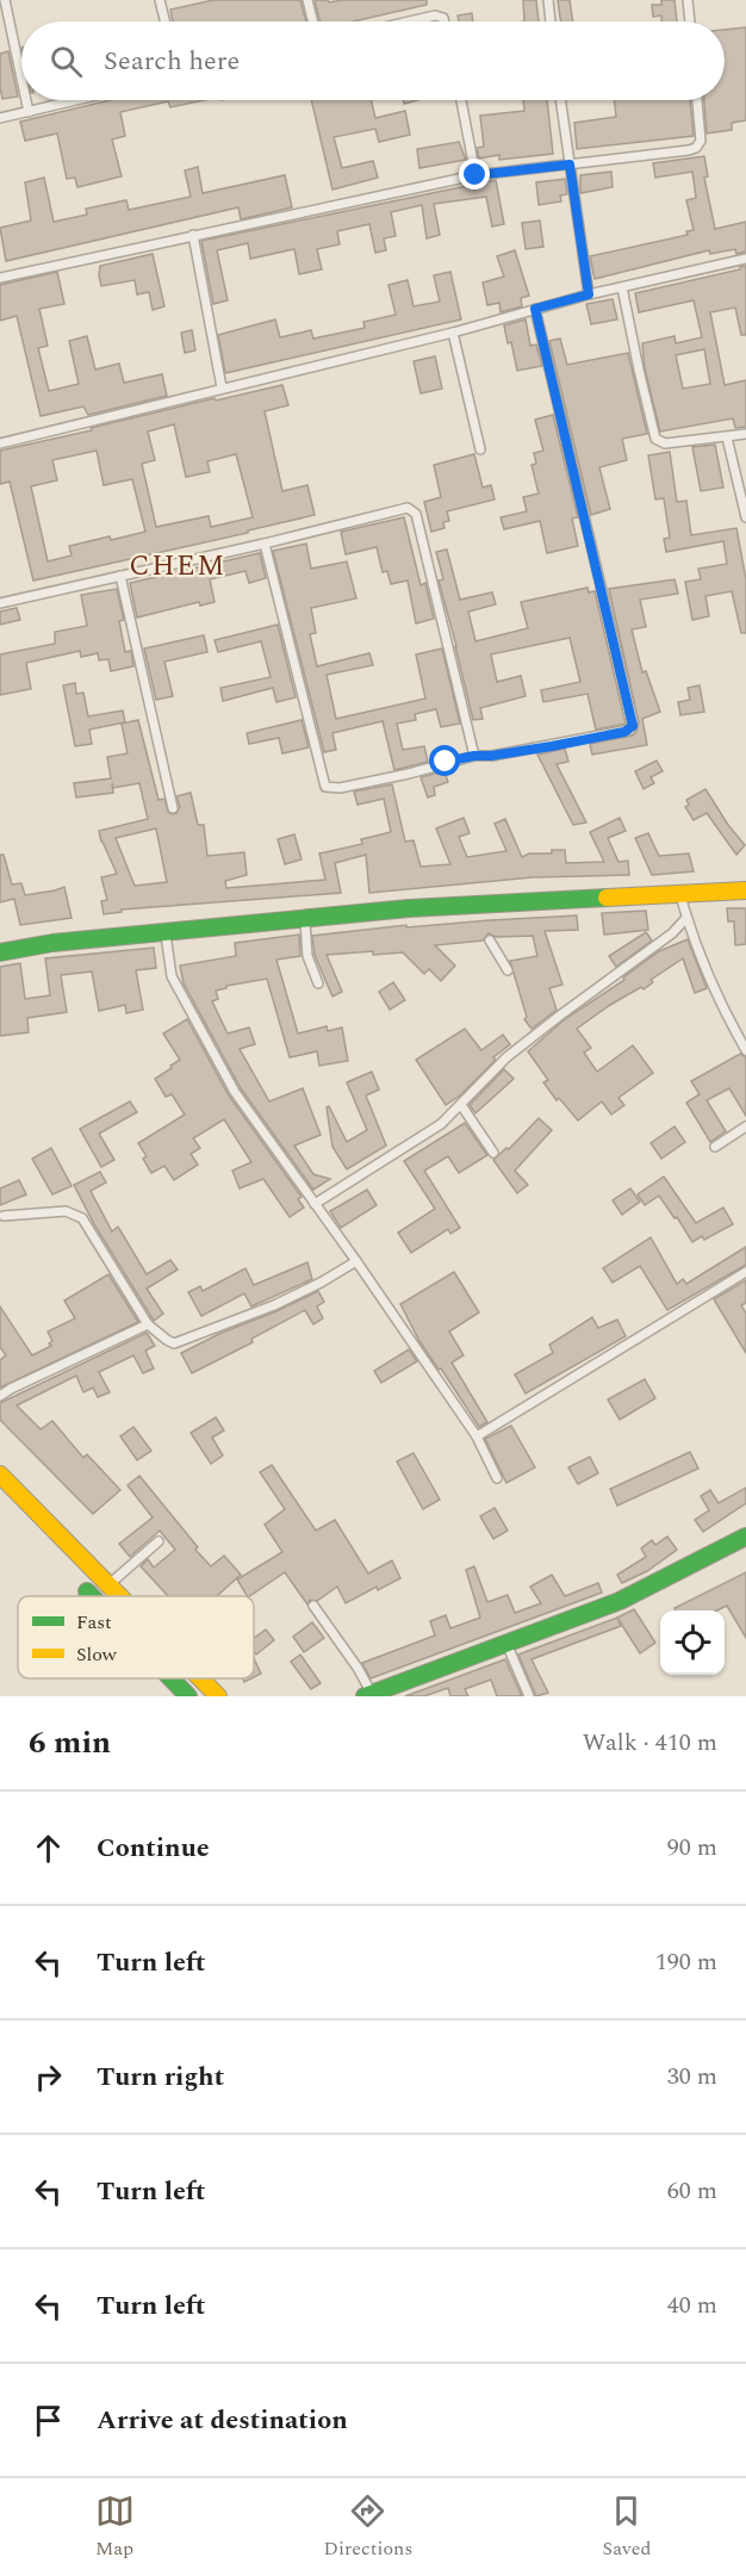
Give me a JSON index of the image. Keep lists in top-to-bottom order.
{
  "districts": ["CHEM"],
  "legend": ["Fast", "Slow"],
  "page": {
    "search": "Search here",
    "heading": ["6 min", "Walk · 410 m"],
    "list": [
      ["Continue", "90 m"],
      ["Turn left", "190 m"],
      ["Turn right", "30 m"],
      ["Turn left", "60 m"],
      ["Turn left", "40 m"],
      "Arrive at destination"
    ],
    "nav": ["Map", "Directions", "Saved"]
  }
}
